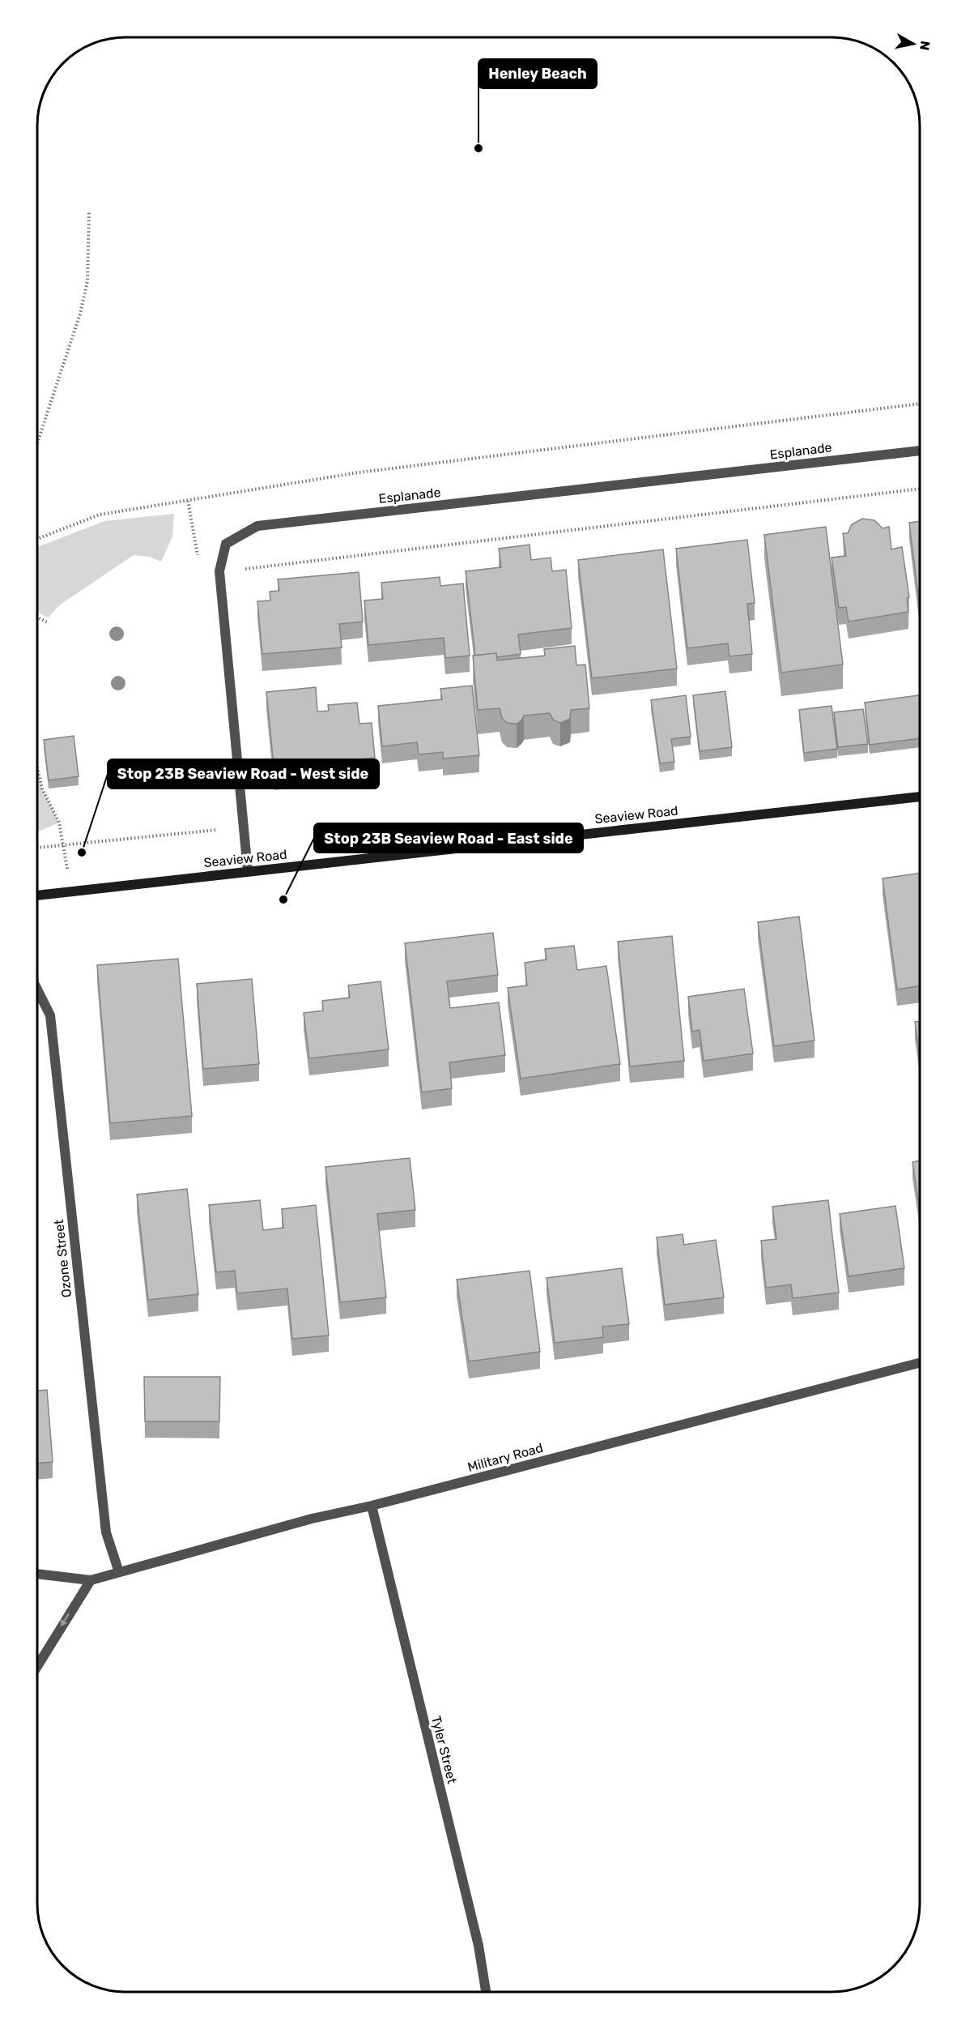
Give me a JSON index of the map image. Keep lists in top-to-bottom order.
{
  "streets": {
    "main road": ["Seaview Road"],
    "street": [
      "Esplanade",
      "Ozone Street",
      "Military Road",
      "Tyler Street"
    ]
  },
  "crossings": [
    ["Esplanade", "Seaview Road"],
    ["Ozone Street", "Military Road"],
    ["Military Road", "Tyler Street"]
  ],
  "places": ["Henley Beach", "Stop 23B Seaview Road - West side", "Stop 23B Seaview Road - East side"],
  "north": "right"
}
